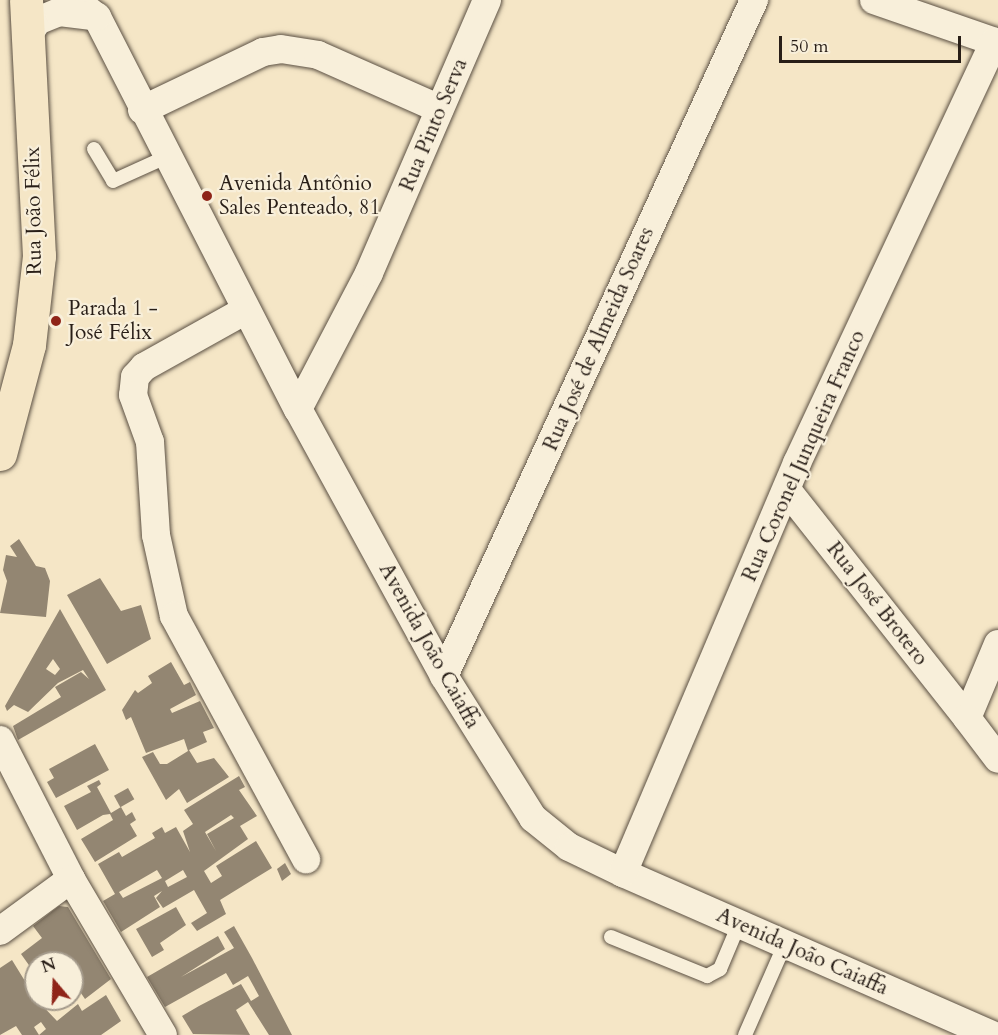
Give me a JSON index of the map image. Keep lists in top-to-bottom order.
{
  "streets": {
    "main road": ["Rua João Félix"],
    "street": [
      "Rua Pinto Serva",
      "Rua José de Almeida Soares",
      "Rua Coronel Junqueira Franco",
      "Rua José Brotero",
      "Avenida João Caiaffa"
    ]
  },
  "crossings": [
    ["Rua Pinto Serva", "Avenida João Caiaffa"],
    ["Rua João Félix", "Avenida João Caiaffa"],
    ["Rua José de Almeida Soares", "Avenida João Caiaffa"],
    ["Rua Coronel Junqueira Franco", "Rua José Brotero"],
    ["Rua Coronel Junqueira Franco", "Avenida João Caiaffa"]
  ],
  "places": ["Avenida Antônio Sales Penteado, 81", "Parada 1 - José Félix"],
  "scale_bar": "50 m",
  "north": "top"
}
